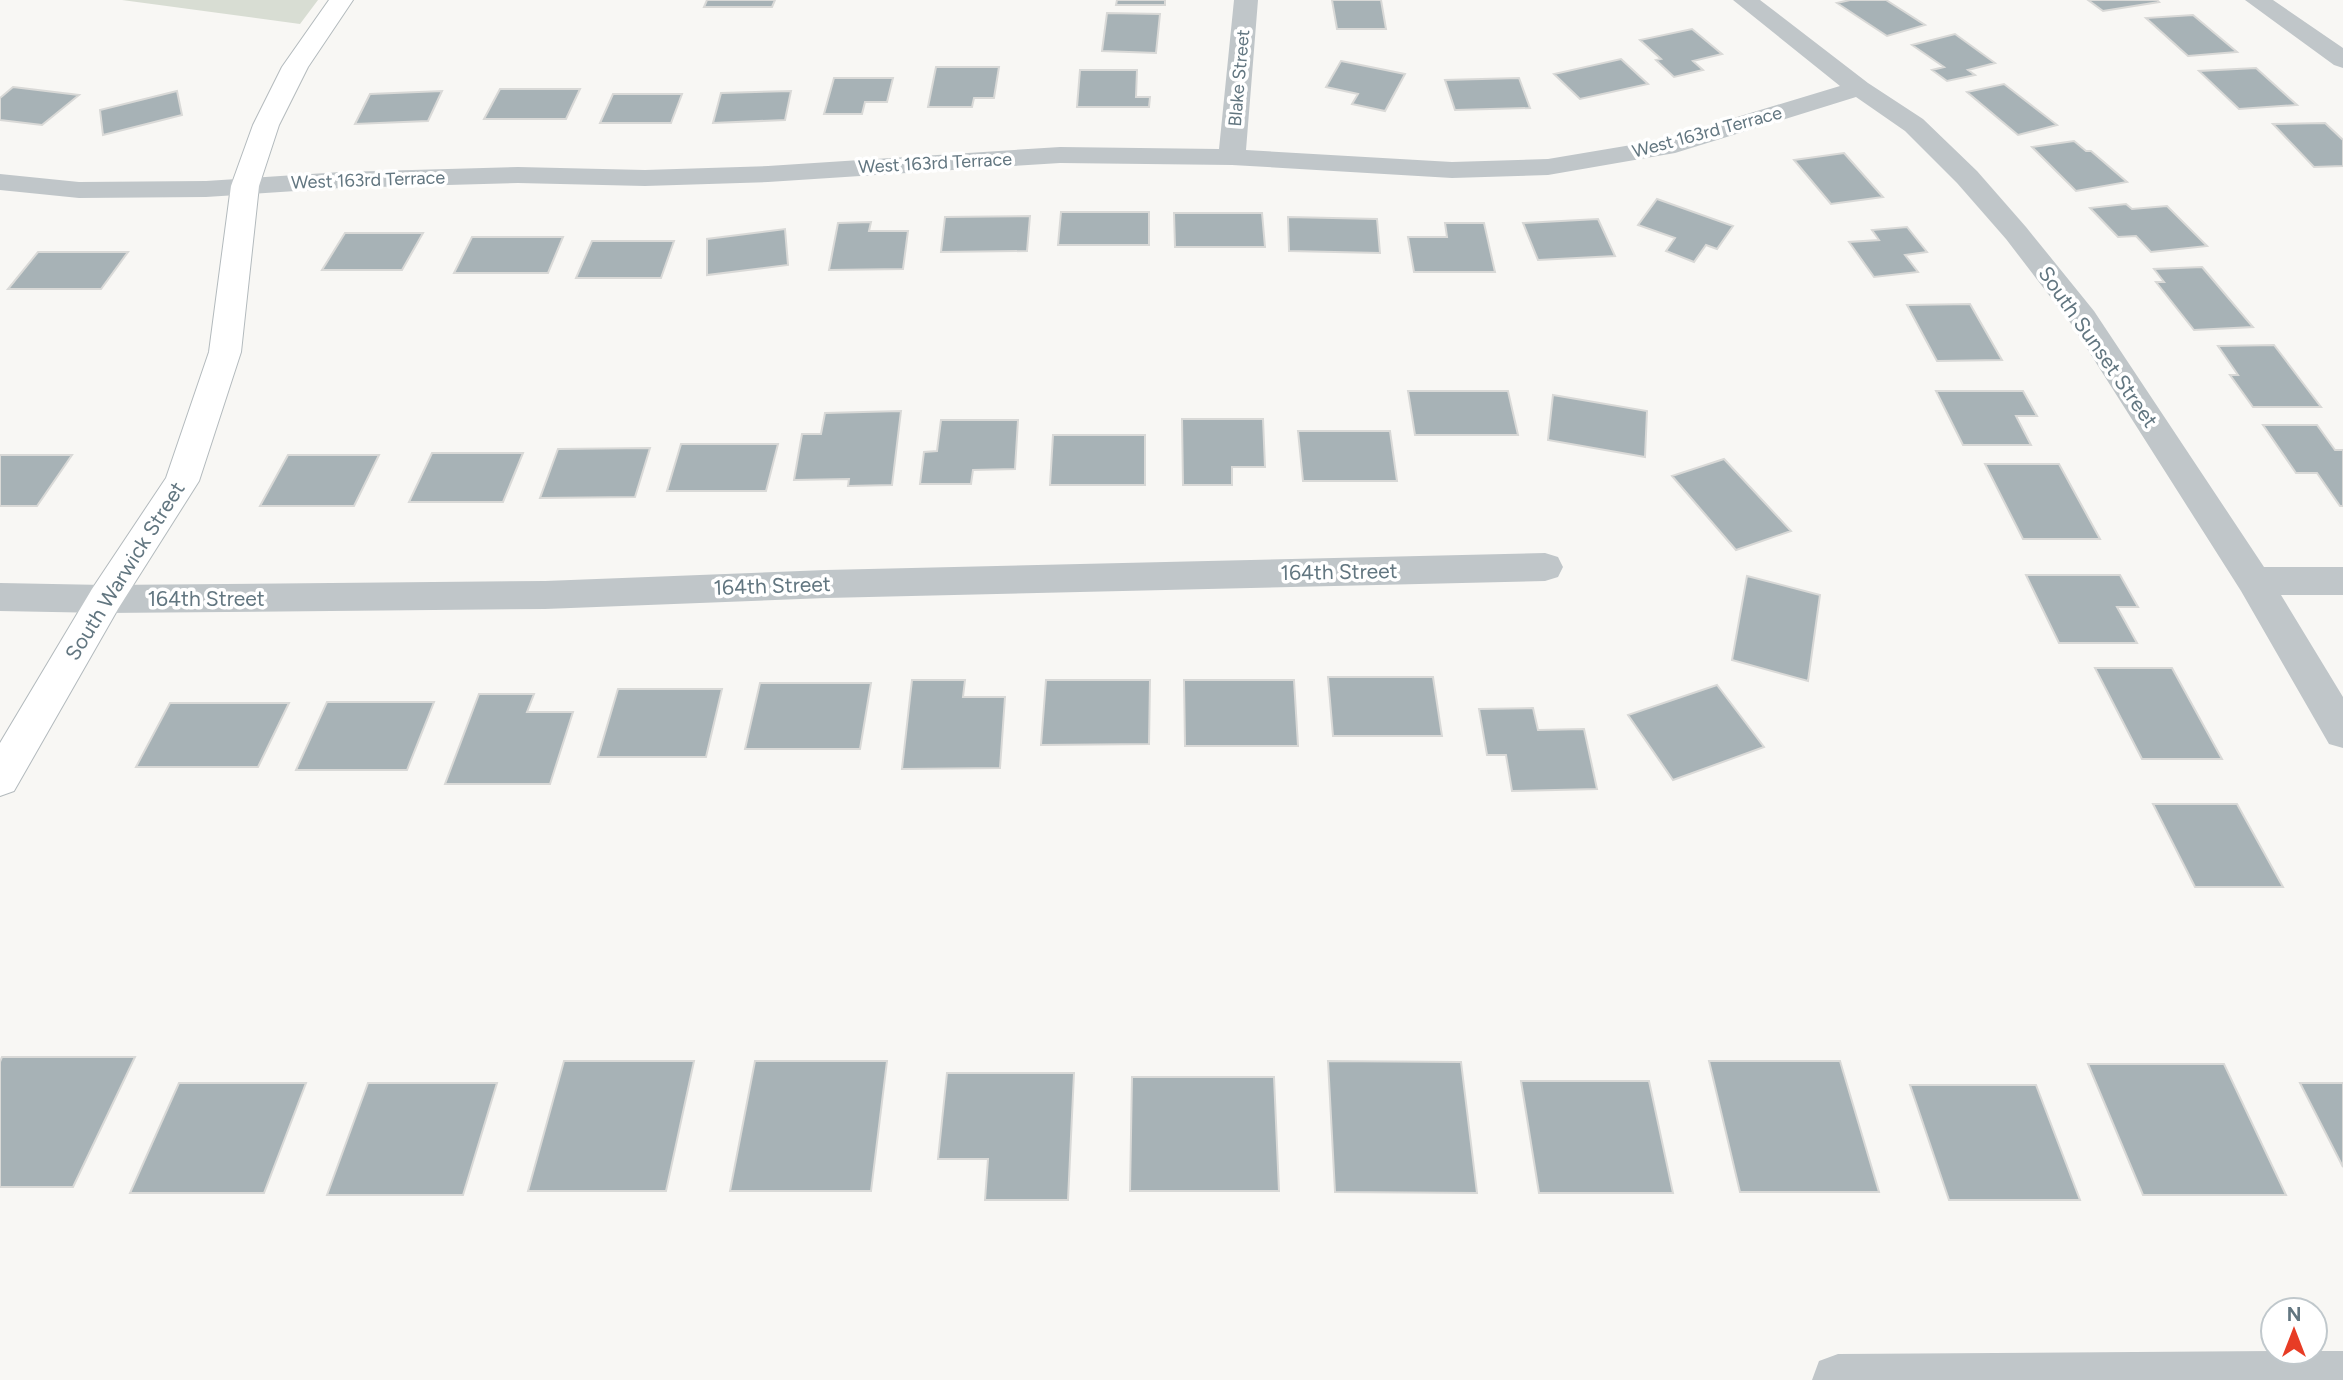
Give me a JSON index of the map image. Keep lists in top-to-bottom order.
{
  "streets": {
    "street": [
      "Blake Street",
      "West 163rd Terrace",
      "South Sunset Street",
      "South Warwick Street",
      "164th Street"
    ]
  },
  "crossings": [
    ["Blake Street", "West 163rd Terrace"],
    ["West 163rd Terrace", "South Sunset Street"],
    ["West 163rd Terrace", "South Warwick Street"],
    ["South Warwick Street", "164th Street"]
  ],
  "north": "top"
}
